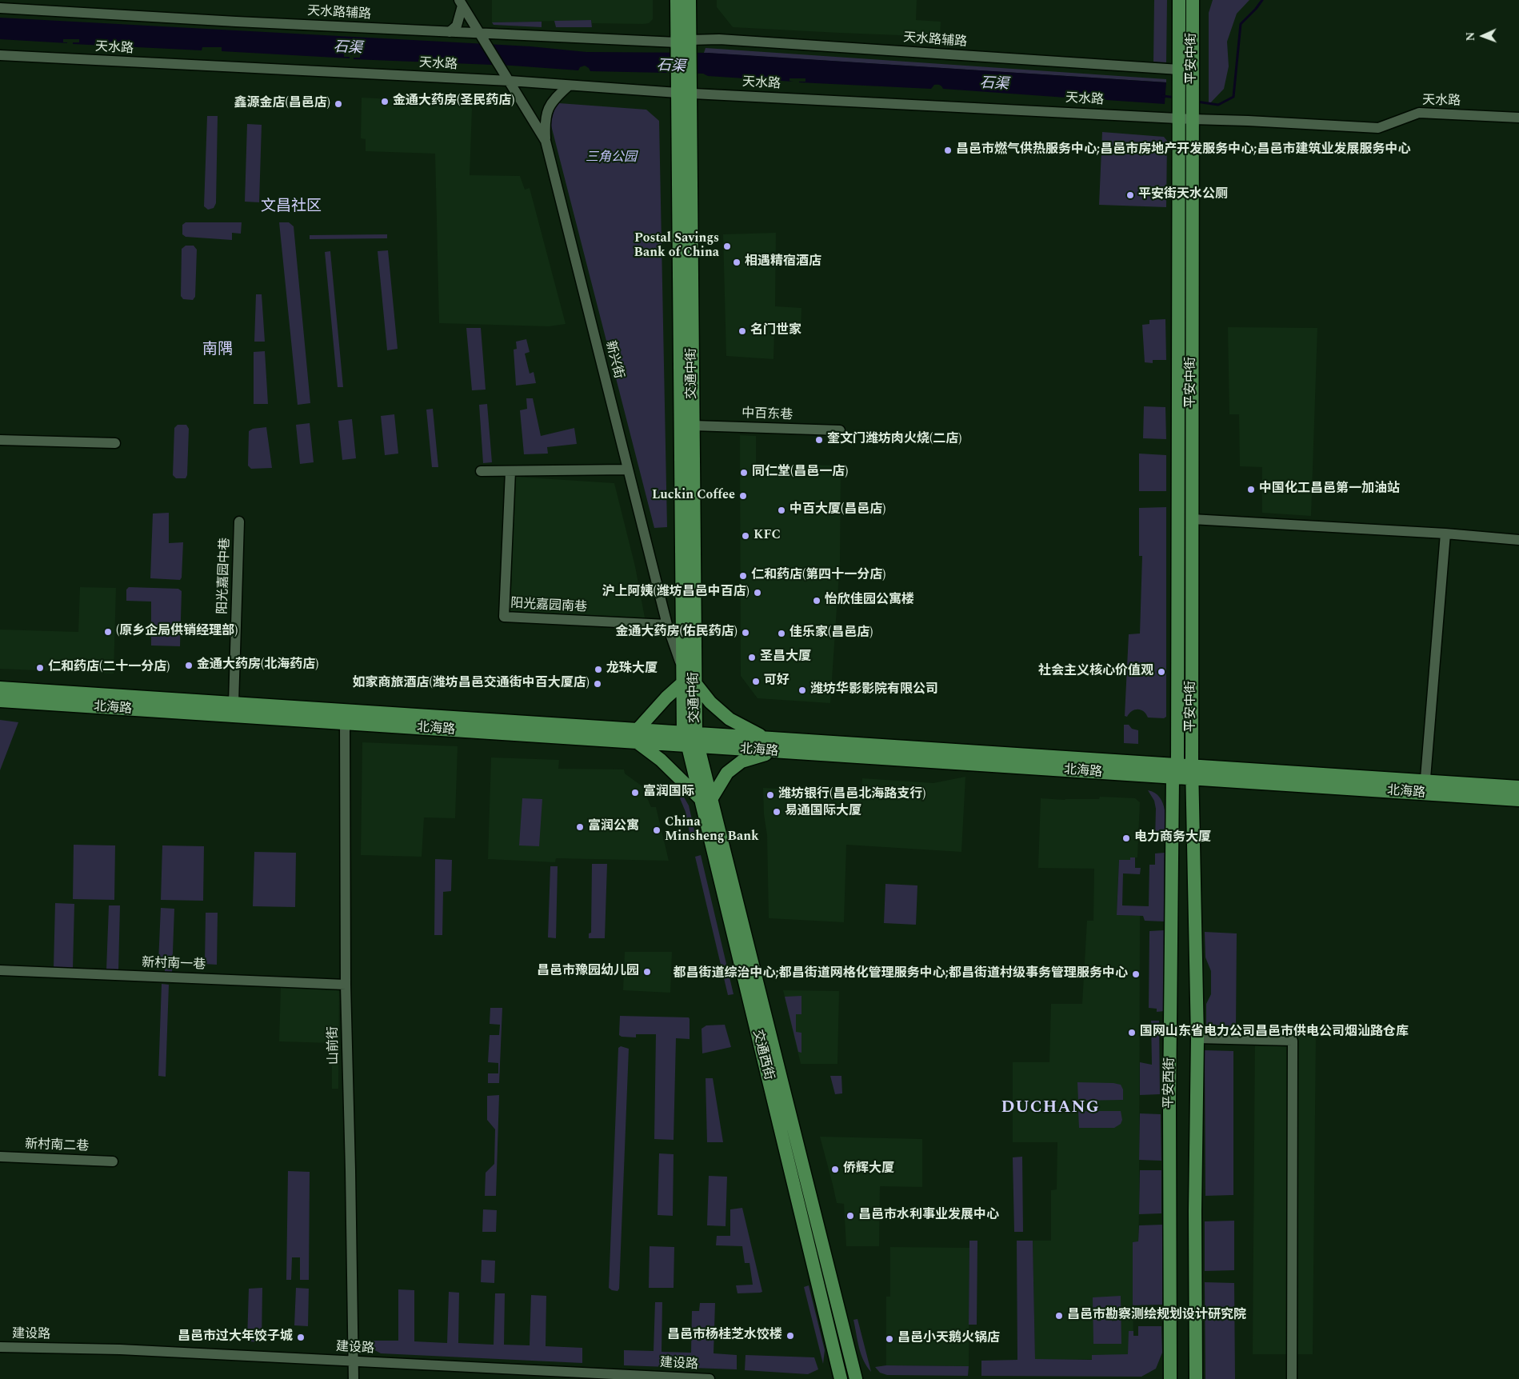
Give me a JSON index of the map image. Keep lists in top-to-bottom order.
{
  "streets": {
    "main road": [
      "平安中街",
      "交通中街",
      "北海路",
      "交通西街",
      "平安西街"
    ],
    "street": [
      "天水路辅路",
      "天水路",
      "新兴街",
      "中百东巷",
      "阳光嘉园中巷",
      "阳光嘉园南巷",
      "新村南一巷",
      "山前街",
      "新村南二巷",
      "建设路"
    ]
  },
  "crossings": [
    ["天水路辅路", "平安中街"],
    ["天水路辅路", "新兴街"],
    ["天水路辅路", "交通中街"],
    ["天水路", "平安中街"],
    ["天水路", "新兴街"],
    ["天水路", "交通中街"],
    ["平安中街", "北海路"],
    ["平安中街", "平安西街"],
    ["新兴街", "交通中街"],
    ["新兴街", "阳光嘉园南巷"],
    ["交通中街", "中百东巷"],
    ["交通中街", "北海路"],
    ["交通中街", "交通西街"],
    ["阳光嘉园中巷", "北海路"],
    ["北海路", "山前街"],
    ["北海路", "交通西街"],
    ["北海路", "平安西街"],
    ["新村南一巷", "山前街"],
    ["山前街", "建设路"]
  ],
  "districts": ["文昌社区", "南隅", "DUCHANG"],
  "water": ["石渠"],
  "parks": ["三角公园"],
  "places": [
    "金通大药房(圣民药店)",
    "鑫源金店(昌邑店)",
    "昌邑市燃气供热服务中心;昌邑市房地产开发服务中心;昌邑市建筑业发展服务中心",
    "平安街天水公厕",
    "Postal Savings Bank of China",
    "相遇精宿酒店",
    "名门世家",
    "奎文门潍坊肉火烧(二店)",
    "同仁堂(昌邑一店)",
    "中国化工昌邑第一加油站",
    "Luckin Coffee",
    "中百大厦(昌邑店)",
    "KFC",
    "仁和药店(第四十一分店)",
    "沪上阿姨(潍坊昌邑中百店)",
    "怡欣佳园公寓楼",
    "(原乡企局供销经理部)",
    "金通大药房(佑民药店)",
    "佳乐家(昌邑店)",
    "圣昌大厦",
    "金通大药房(北海药店)",
    "仁和药店(二十一分店)",
    "龙珠大厦",
    "社会主义核心价值观",
    "可好",
    "如家商旅酒店(潍坊昌邑交通街中百大厦店)",
    "潍坊华影影院有限公司",
    "富润国际",
    "潍坊银行(昌邑北海路支行)",
    "易通国际大厦",
    "富润公寓",
    "China Minsheng Bank",
    "电力商务大厦",
    "昌邑市豫园幼儿园",
    "都昌街道综治中心;都昌街道网格化管理服务中心;都昌街道村级事务管理服务中心",
    "国网山东省电力公司昌邑市供电公司烟汕路仓库",
    "侨辉大厦",
    "昌邑市水利事业发展中心",
    "昌邑市勘察测绘规划设计研究院",
    "昌邑市杨桂芝水饺楼",
    "昌邑市过大年饺子城",
    "昌邑小天鹅火锅店"
  ],
  "north": "left"
}
